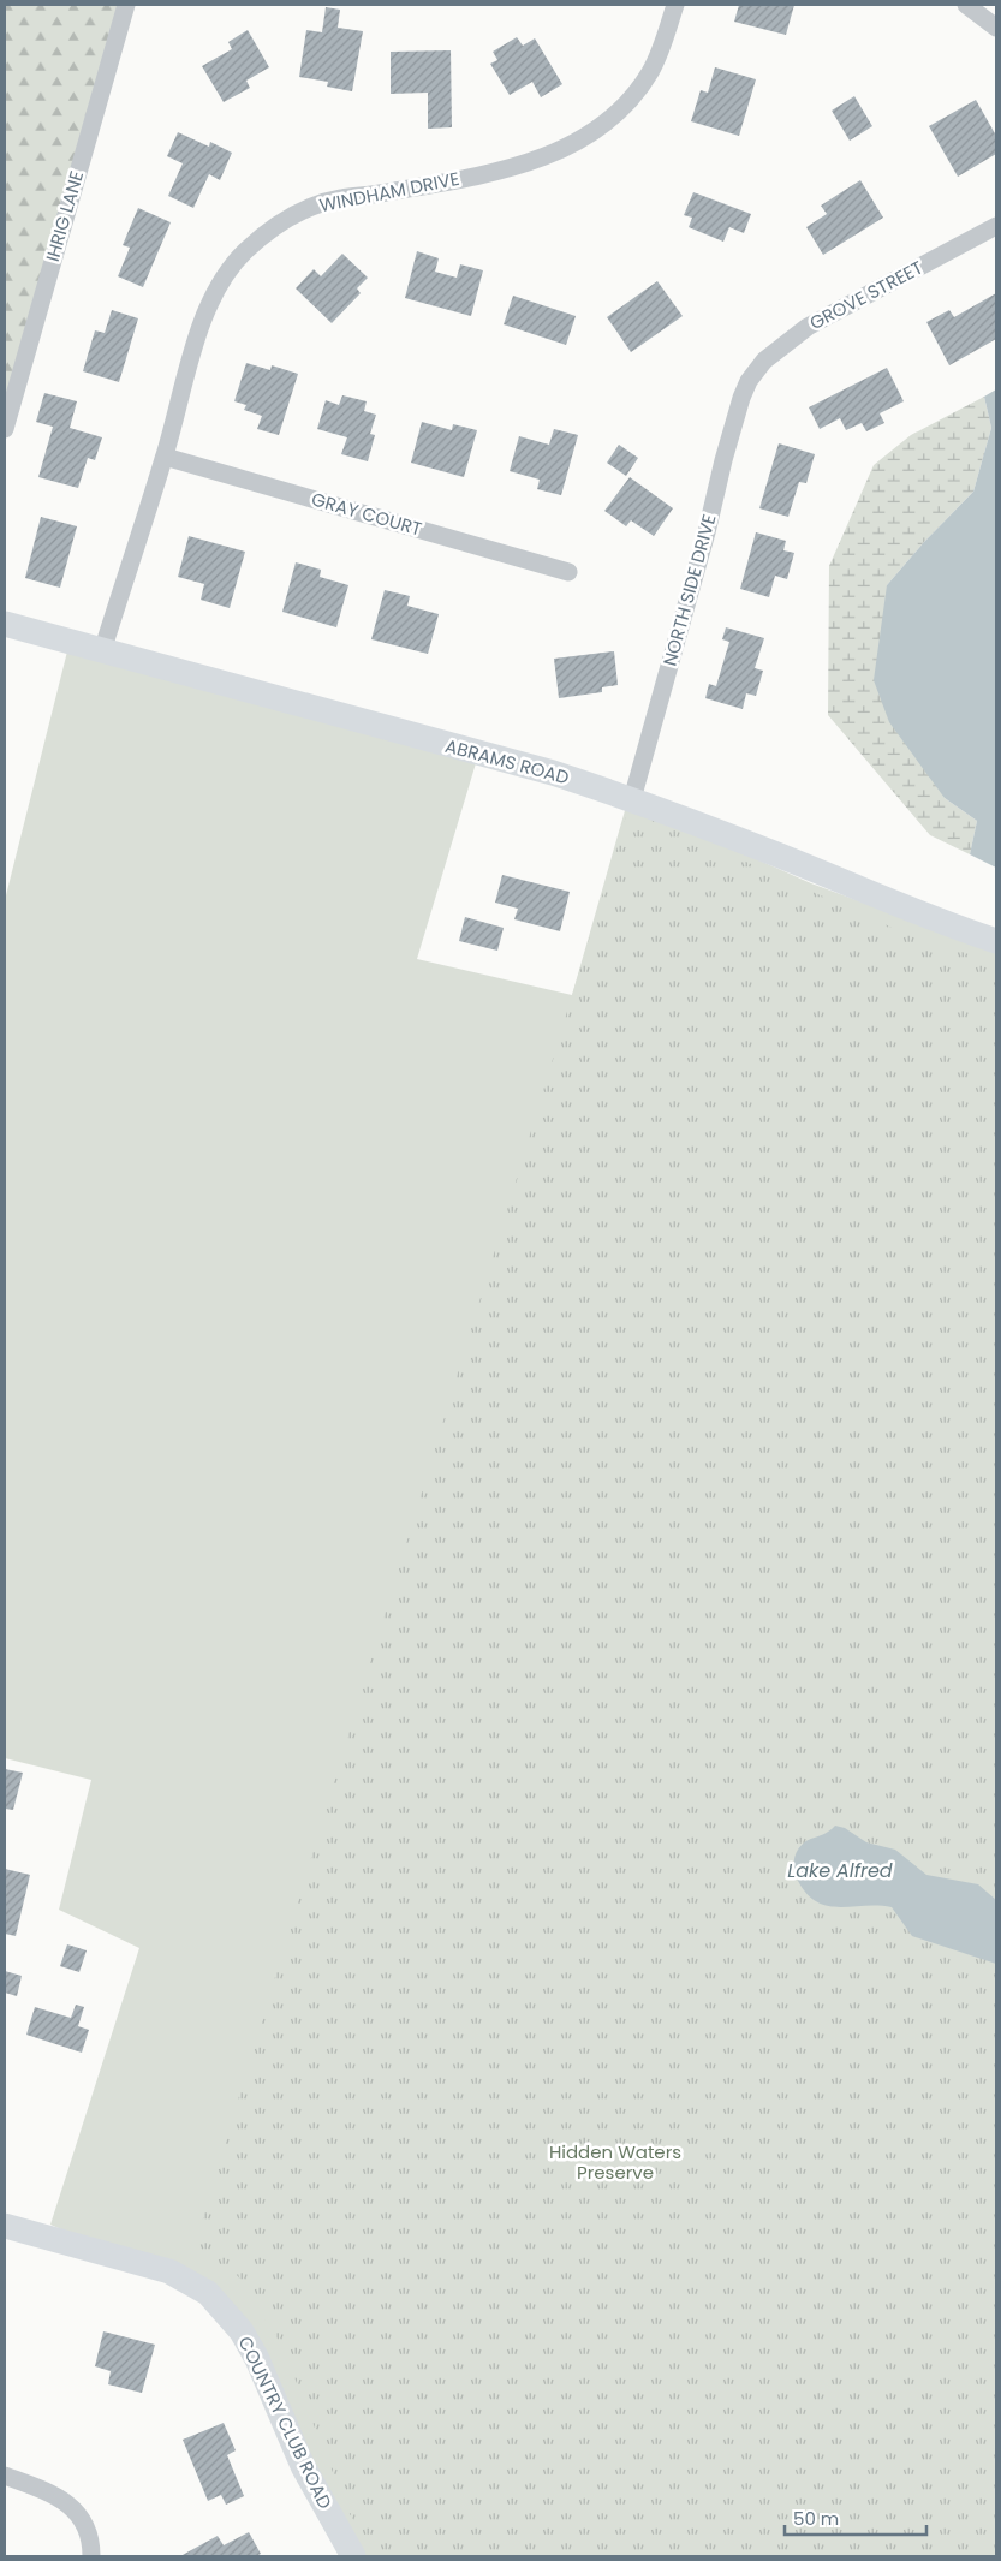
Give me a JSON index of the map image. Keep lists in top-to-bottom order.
{
  "streets": {
    "street": [
      "WINDHAM DRIVE",
      "IHRIG LANE",
      "GROVE STREET",
      "GRAY COURT",
      "NORTH SIDE DRIVE",
      "ABRAMS ROAD",
      "COUNTRY CLUB ROAD"
    ]
  },
  "crossings": [
    ["WINDHAM DRIVE", "GRAY COURT"],
    ["WINDHAM DRIVE", "ABRAMS ROAD"],
    ["GROVE STREET", "NORTH SIDE DRIVE"],
    ["NORTH SIDE DRIVE", "ABRAMS ROAD"]
  ],
  "water": ["Lake Alfred"],
  "parks": ["Hidden Waters Preserve"],
  "scale_bar": "50 m"
}
